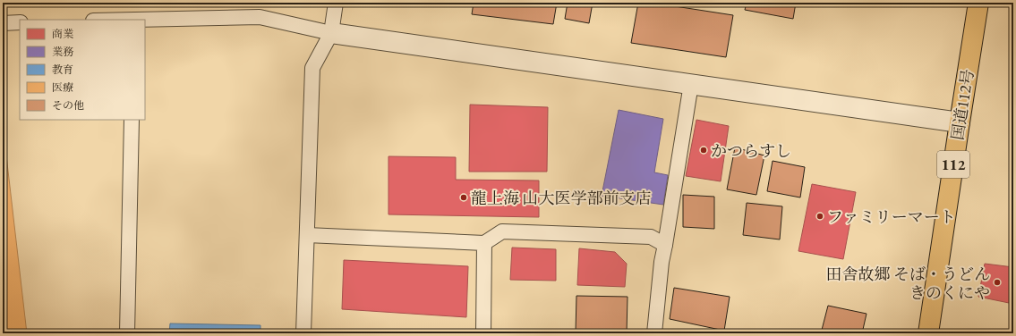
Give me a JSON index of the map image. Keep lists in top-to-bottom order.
{
  "streets": {
    "highway": ["国道112号", "112"]
  },
  "places": [
    "かつらすし",
    "龍上海 山大医学部前支店",
    "ファミリーマート",
    "田舎故郷 そば・うどん きのくにや"
  ],
  "legend": [
    "商業",
    "業務",
    "教育",
    "医療",
    "その他"
  ]
}
